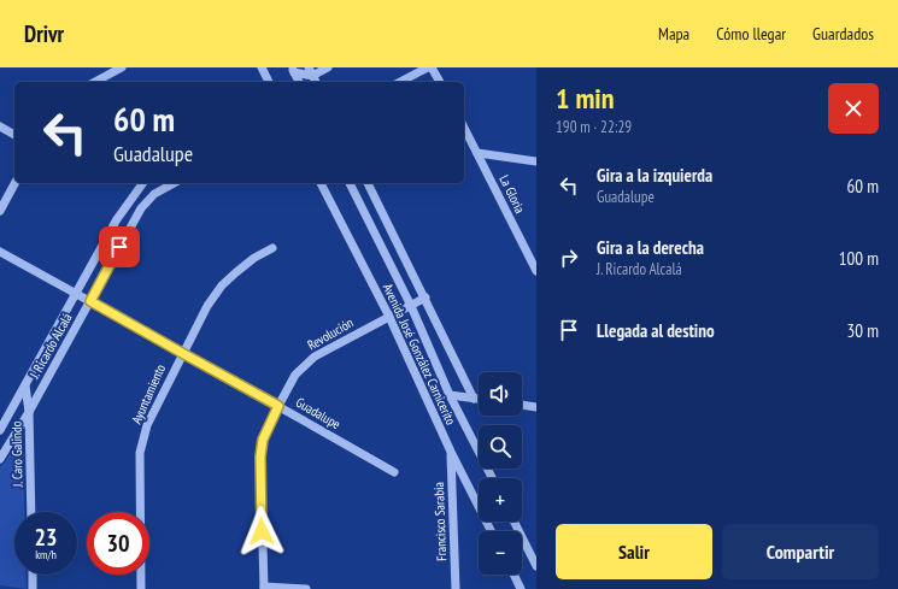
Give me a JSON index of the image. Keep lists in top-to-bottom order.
{
  "streets": {
    "street": [
      "La Gloria",
      "Revolución",
      "J. Ricardo Alcalá",
      "Avenida José González Carnicerito",
      "Ayuntamiento",
      "Guadalupe",
      "J. Caro Galindo",
      "Francisco Sarabia"
    ]
  },
  "crossings": [
    ["Revolución", "Avenida José González Carnicerito"],
    ["Revolución", "Guadalupe"],
    ["J. Ricardo Alcalá", "Guadalupe"],
    ["J. Ricardo Alcalá", "J. Caro Galindo"],
    ["Avenida José González Carnicerito", "Francisco Sarabia"],
    ["Ayuntamiento", "Guadalupe"]
  ],
  "page": {
    "header": "Drivr",
    "nav": ["Mapa", "Cómo llegar", "Guardados"],
    "heading": ["1 min", "190 m · 22:29"],
    "turn": ["60 m", "Guadalupe"],
    "list": [
      {
        "name": "Gira a la izquierda",
        "note": "Guadalupe",
        "value": "60 m"
      },
      {
        "name": "Gira a la derecha",
        "note": "J. Ricardo Alcalá",
        "value": "100 m"
      },
      {
        "name": "Llegada al destino",
        "value": "30 m"
      }
    ],
    "map_buttons": ["+", "−"],
    "speed": "23 km/h",
    "limit": "30",
    "buttons": ["Salir", "Compartir"]
  }
}
